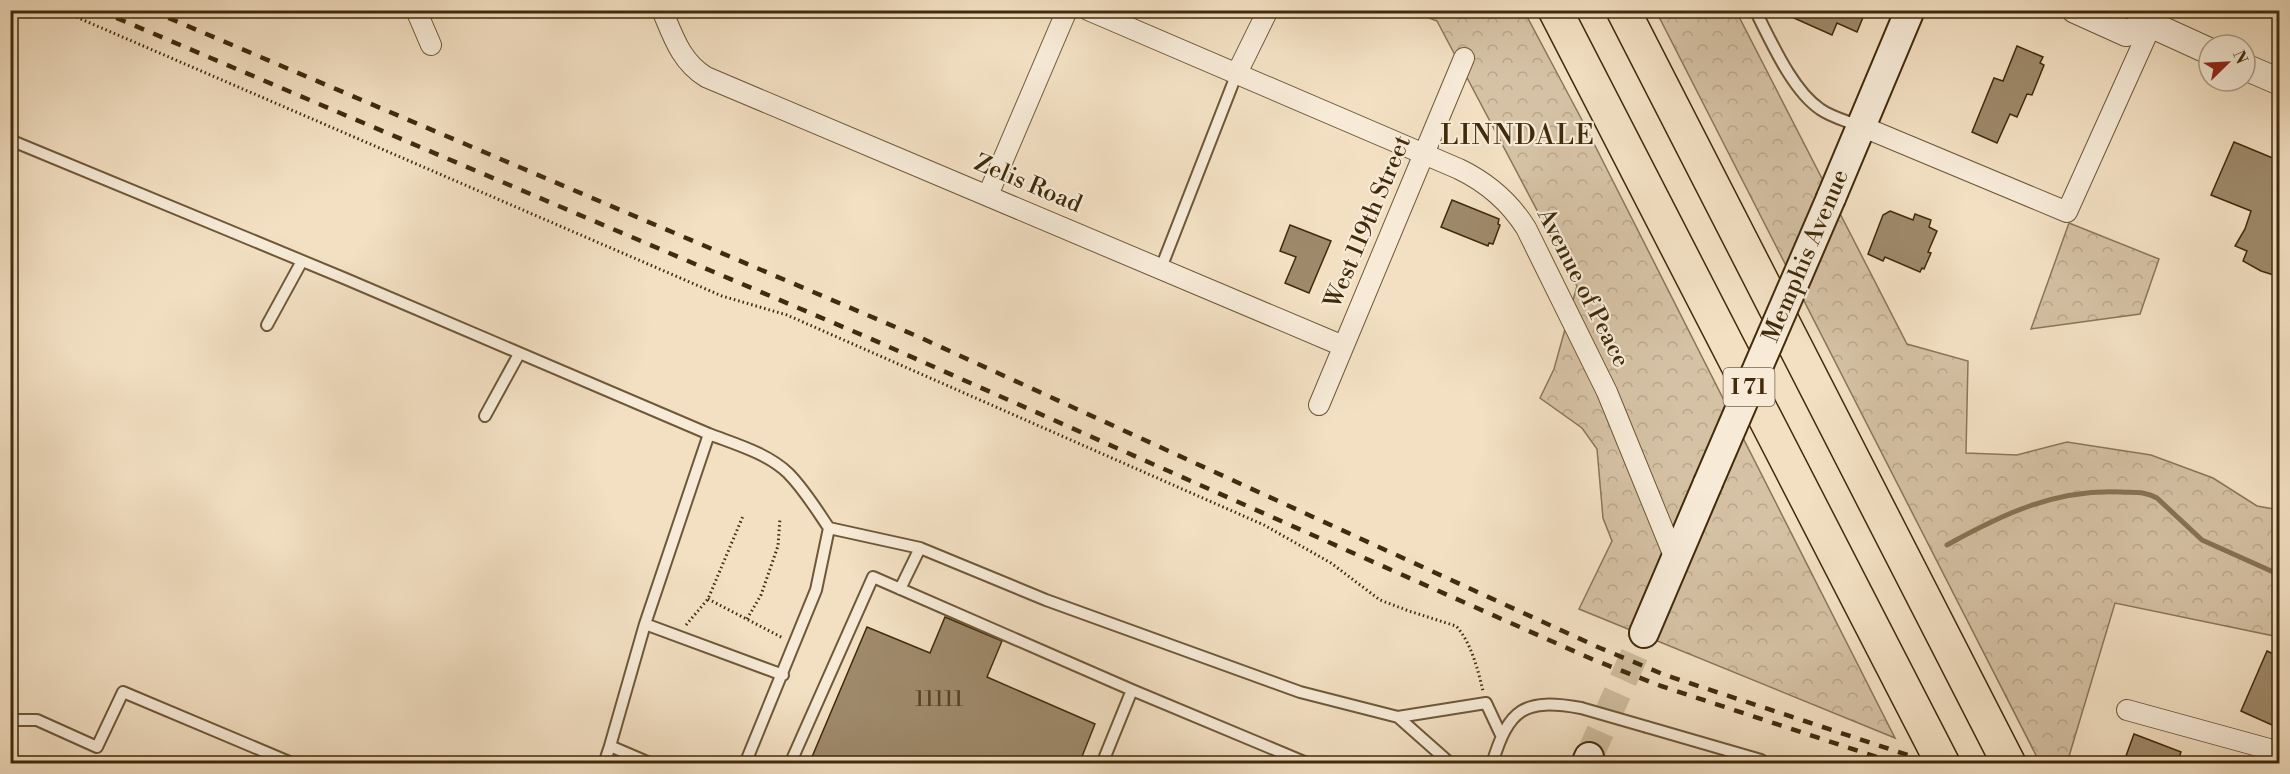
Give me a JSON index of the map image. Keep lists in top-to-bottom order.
{
  "streets": {
    "highway": ["I 71"],
    "main road": ["Memphis Avenue"],
    "street": ["Zelis Road", "West 119th Street", "Avenue of Peace"]
  },
  "crossings": [
    ["Zelis Road", "West 119th Street"],
    ["West 119th Street", "Avenue of Peace"],
    ["Memphis Avenue", "Avenue of Peace"]
  ],
  "districts": ["LINNDALE"],
  "house_numbers": ["11111"],
  "north": "top right"
}
